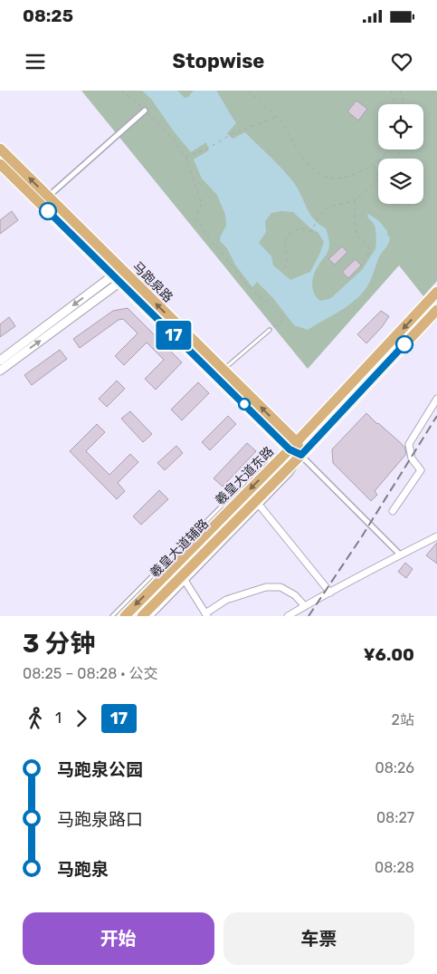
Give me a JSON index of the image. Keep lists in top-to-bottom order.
{
  "streets": {
    "main road": ["马跑泉路", "羲皇大道东路"],
    "lane": ["羲皇大道辅路"]
  },
  "crossings": [
    ["马跑泉路", "羲皇大道东路"],
    ["马跑泉路", "羲皇大道辅路"],
    ["羲皇大道东路", "羲皇大道辅路"]
  ],
  "lines": ["bus line 17"],
  "page": {
    "status": "08:25",
    "header": "Stopwise",
    "on_map": "17",
    "heading": ["3 分钟", "08:25 – 08:28 · 公交", "¥6.00"],
    "legs": ["1", "17", "2站"],
    "list": [
      {
        "name": "马跑泉公园",
        "value": "08:26"
      },
      {
        "name": "马跑泉路口",
        "value": "08:27"
      },
      {
        "name": "马跑泉",
        "value": "08:28"
      }
    ],
    "buttons": ["开始", "车票"]
  }
}
